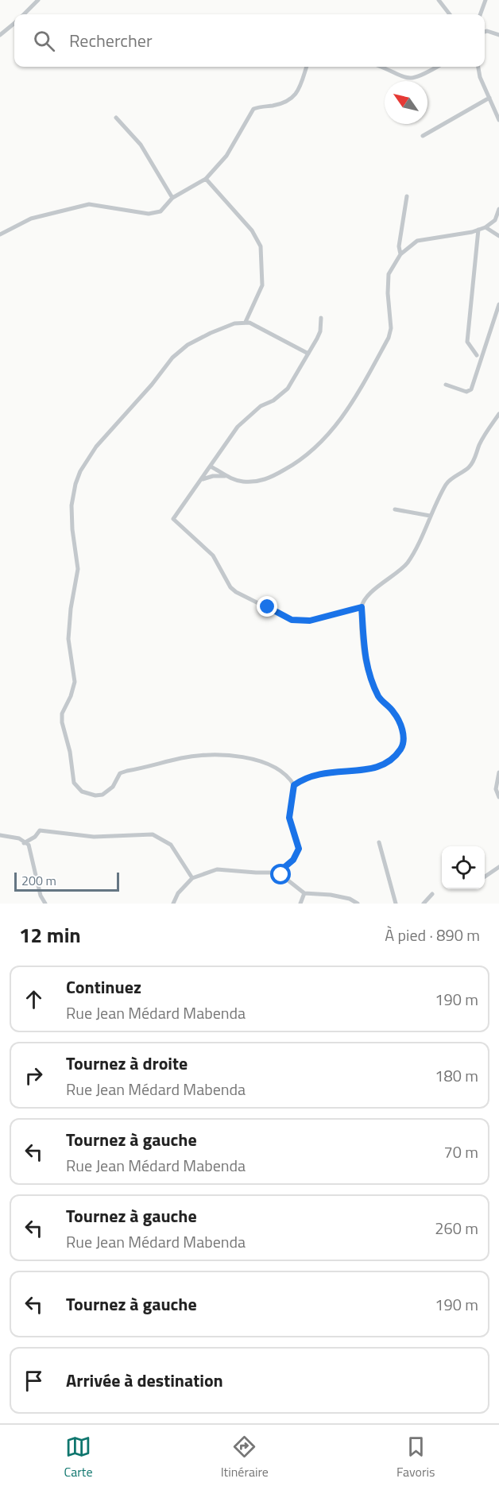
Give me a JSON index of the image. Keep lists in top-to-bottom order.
{
  "scale_bar": "200 m",
  "north": "top left",
  "page": {
    "search": "Rechercher",
    "scale": "200 m",
    "heading": ["12 min", "À pied · 890 m"],
    "list": [
      ["Continuez", "Rue Jean Médard Mabenda", "190 m"],
      ["Tournez à droite", "Rue Jean Médard Mabenda", "180 m"],
      ["Tournez à gauche", "Rue Jean Médard Mabenda", "70 m"],
      ["Tournez à gauche", "Rue Jean Médard Mabenda", "260 m"],
      ["Tournez à gauche", "190 m"],
      "Arrivée à destination"
    ],
    "nav": ["Carte", "Itinéraire", "Favoris"]
  }
}
